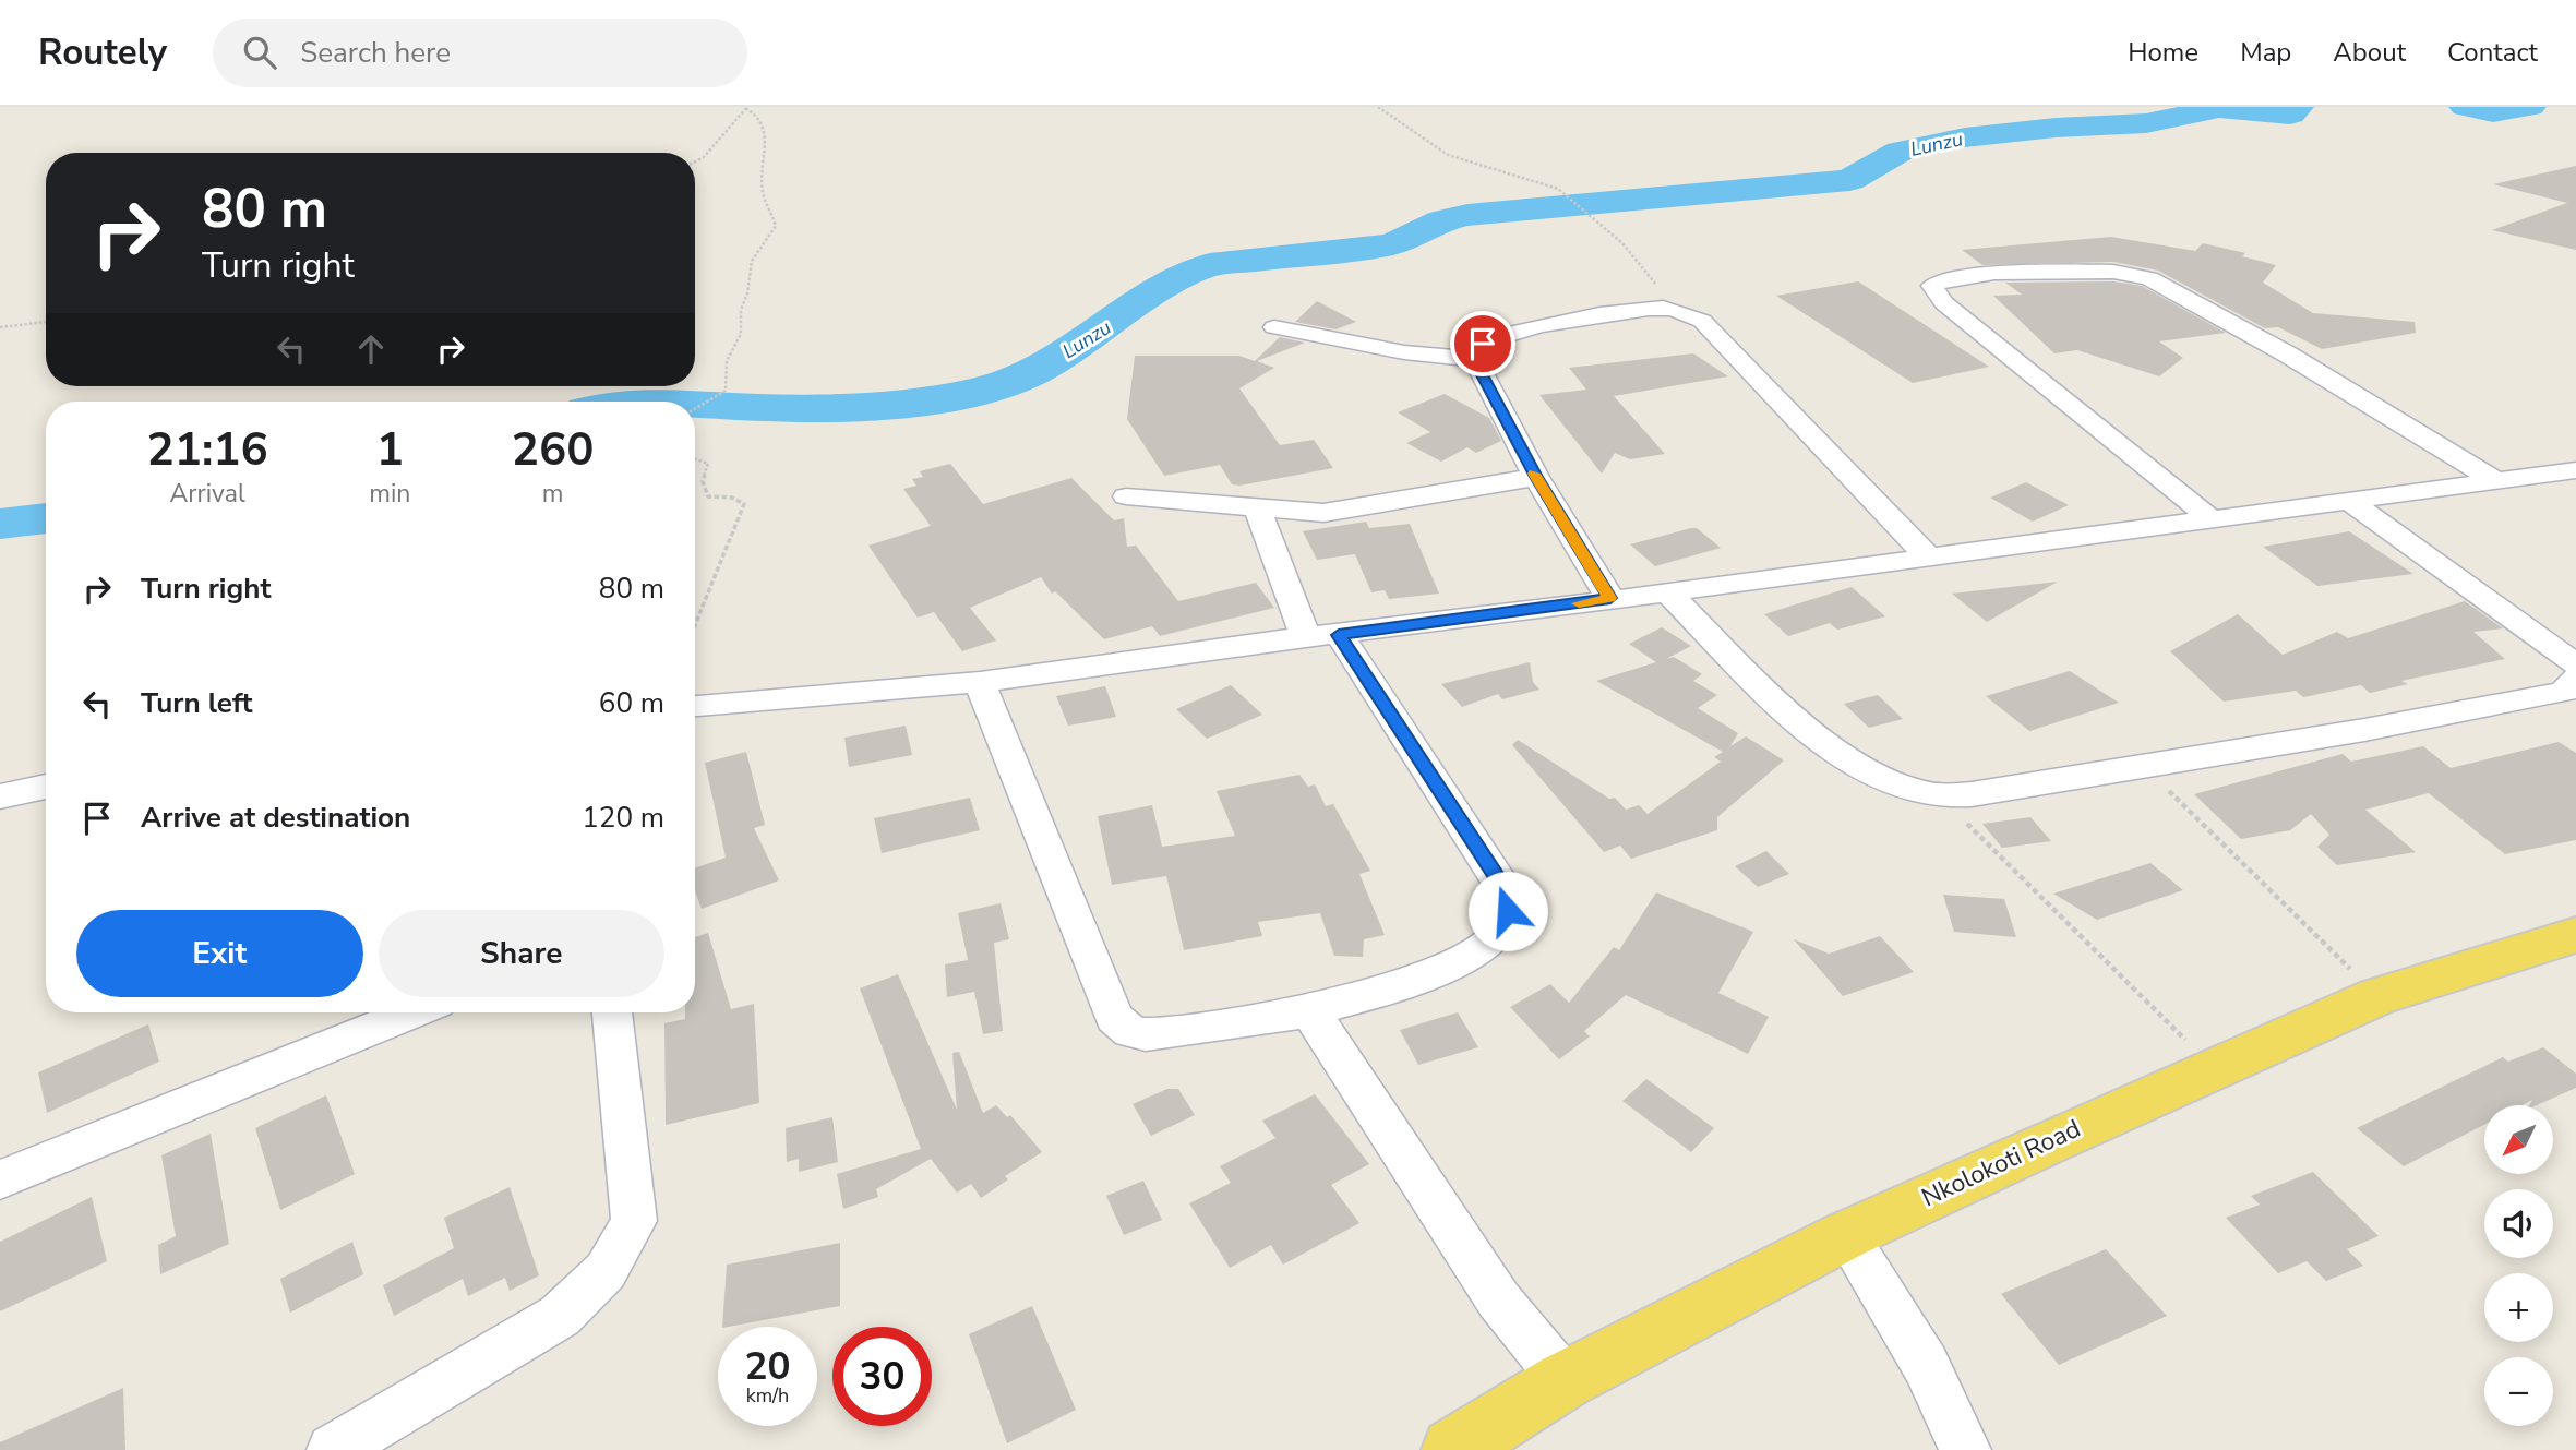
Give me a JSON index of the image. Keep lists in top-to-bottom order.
{
  "streets": {
    "main road": ["Nkolokoti Road"]
  },
  "water": ["Lunzu"],
  "north": "bottom left",
  "page": {
    "header": "Routely",
    "search": "Search here",
    "nav": [
      "Home",
      "Map",
      "About",
      "Contact"
    ],
    "turn": ["80 m", "Turn right"],
    "eta": [
      "21:16",
      "Arrival",
      "1",
      "min",
      "260",
      "m"
    ],
    "list": [
      {
        "name": "Turn right",
        "value": "80 m"
      },
      {
        "name": "Turn left",
        "value": "60 m"
      },
      {
        "name": "Arrive at destination",
        "value": "120 m"
      }
    ],
    "buttons": ["Exit", "Share"],
    "map_buttons": ["+", "−"],
    "speed": "20 km/h",
    "limit": "30"
  }
}
